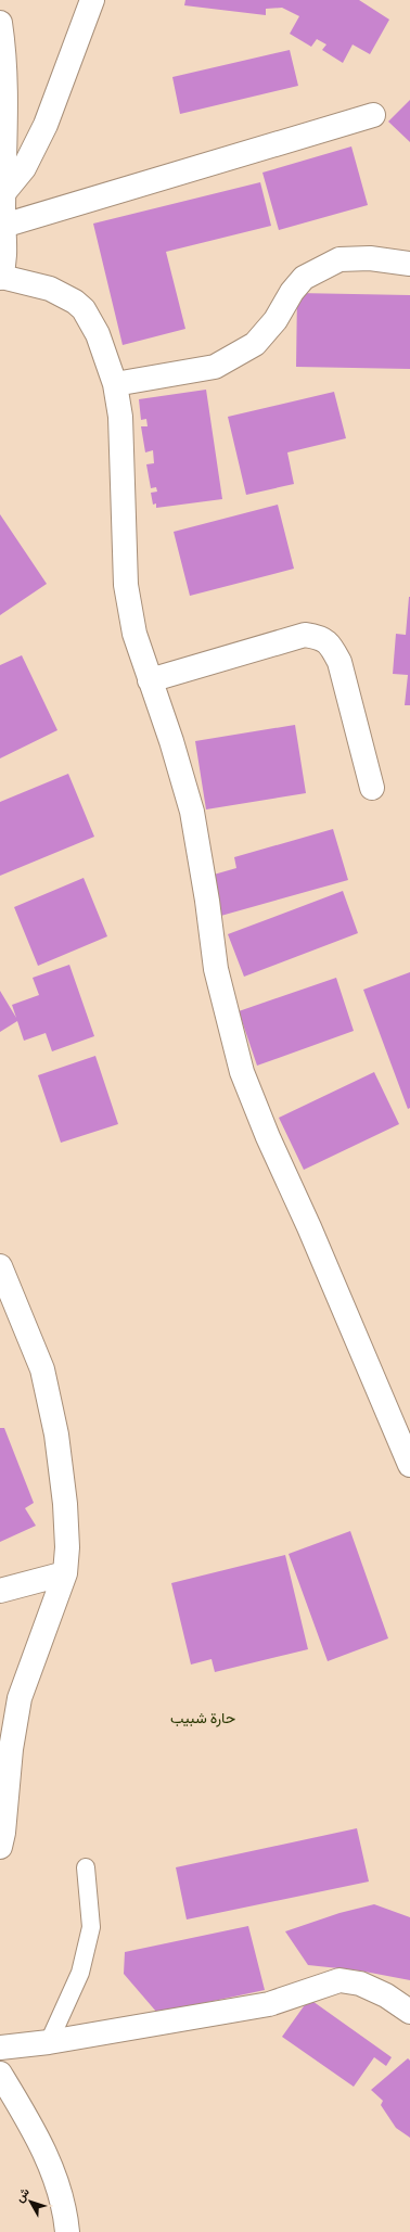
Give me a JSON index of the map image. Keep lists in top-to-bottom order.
{
  "districts": ["حارة شبيب"],
  "north": "top left"
}
